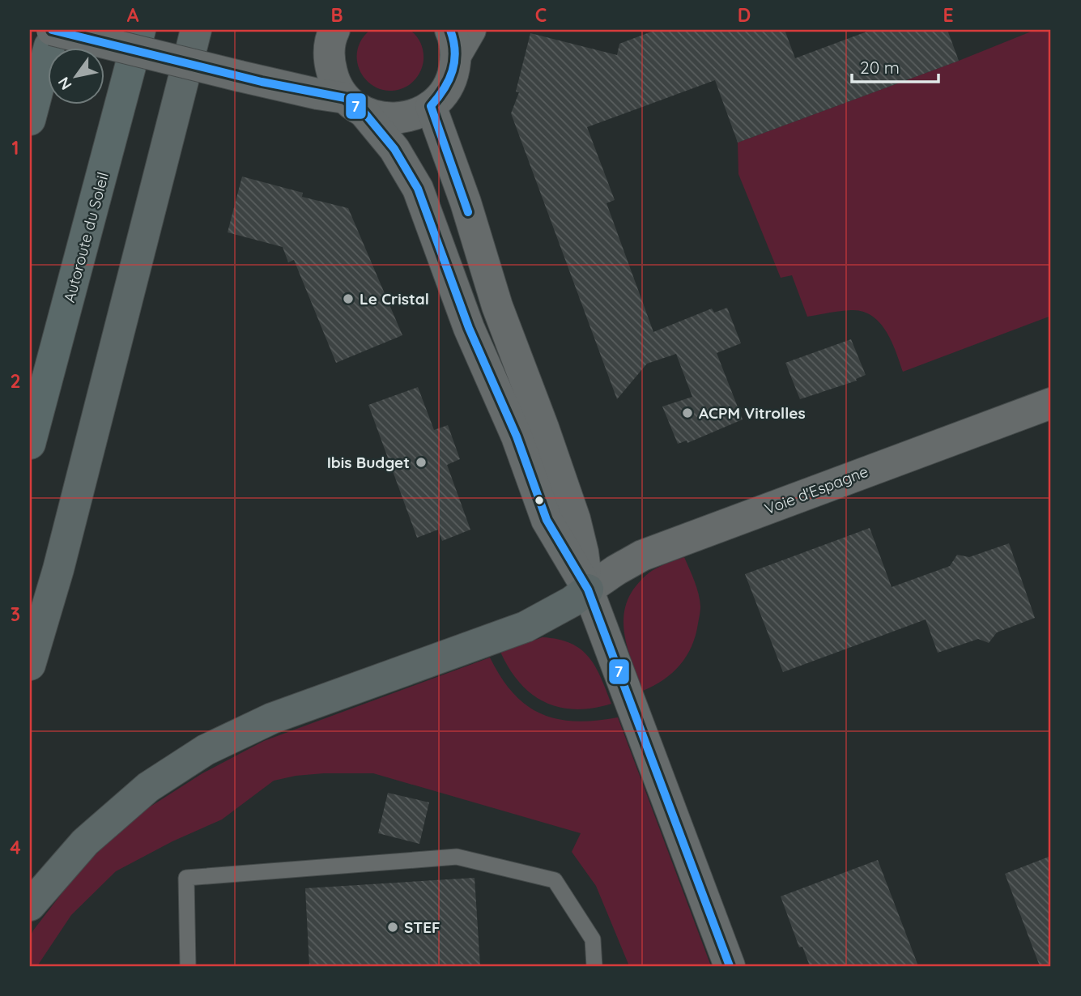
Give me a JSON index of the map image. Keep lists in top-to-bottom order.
{
  "streets": {
    "highway": ["Autoroute du Soleil"],
    "street": ["Voie d'Espagne"]
  },
  "places": [
    "Le Cristal",
    "ACPM Vitrolles",
    "Ibis Budget",
    "STEF"
  ],
  "lines": ["transit line 7"],
  "scale_bar": "20 m",
  "north": "bottom left",
  "grid": {
    "columns": [
      "A",
      "B",
      "C",
      "D",
      "E"
    ],
    "rows": [
      "1",
      "2",
      "3",
      "4"
    ]
  }
}
